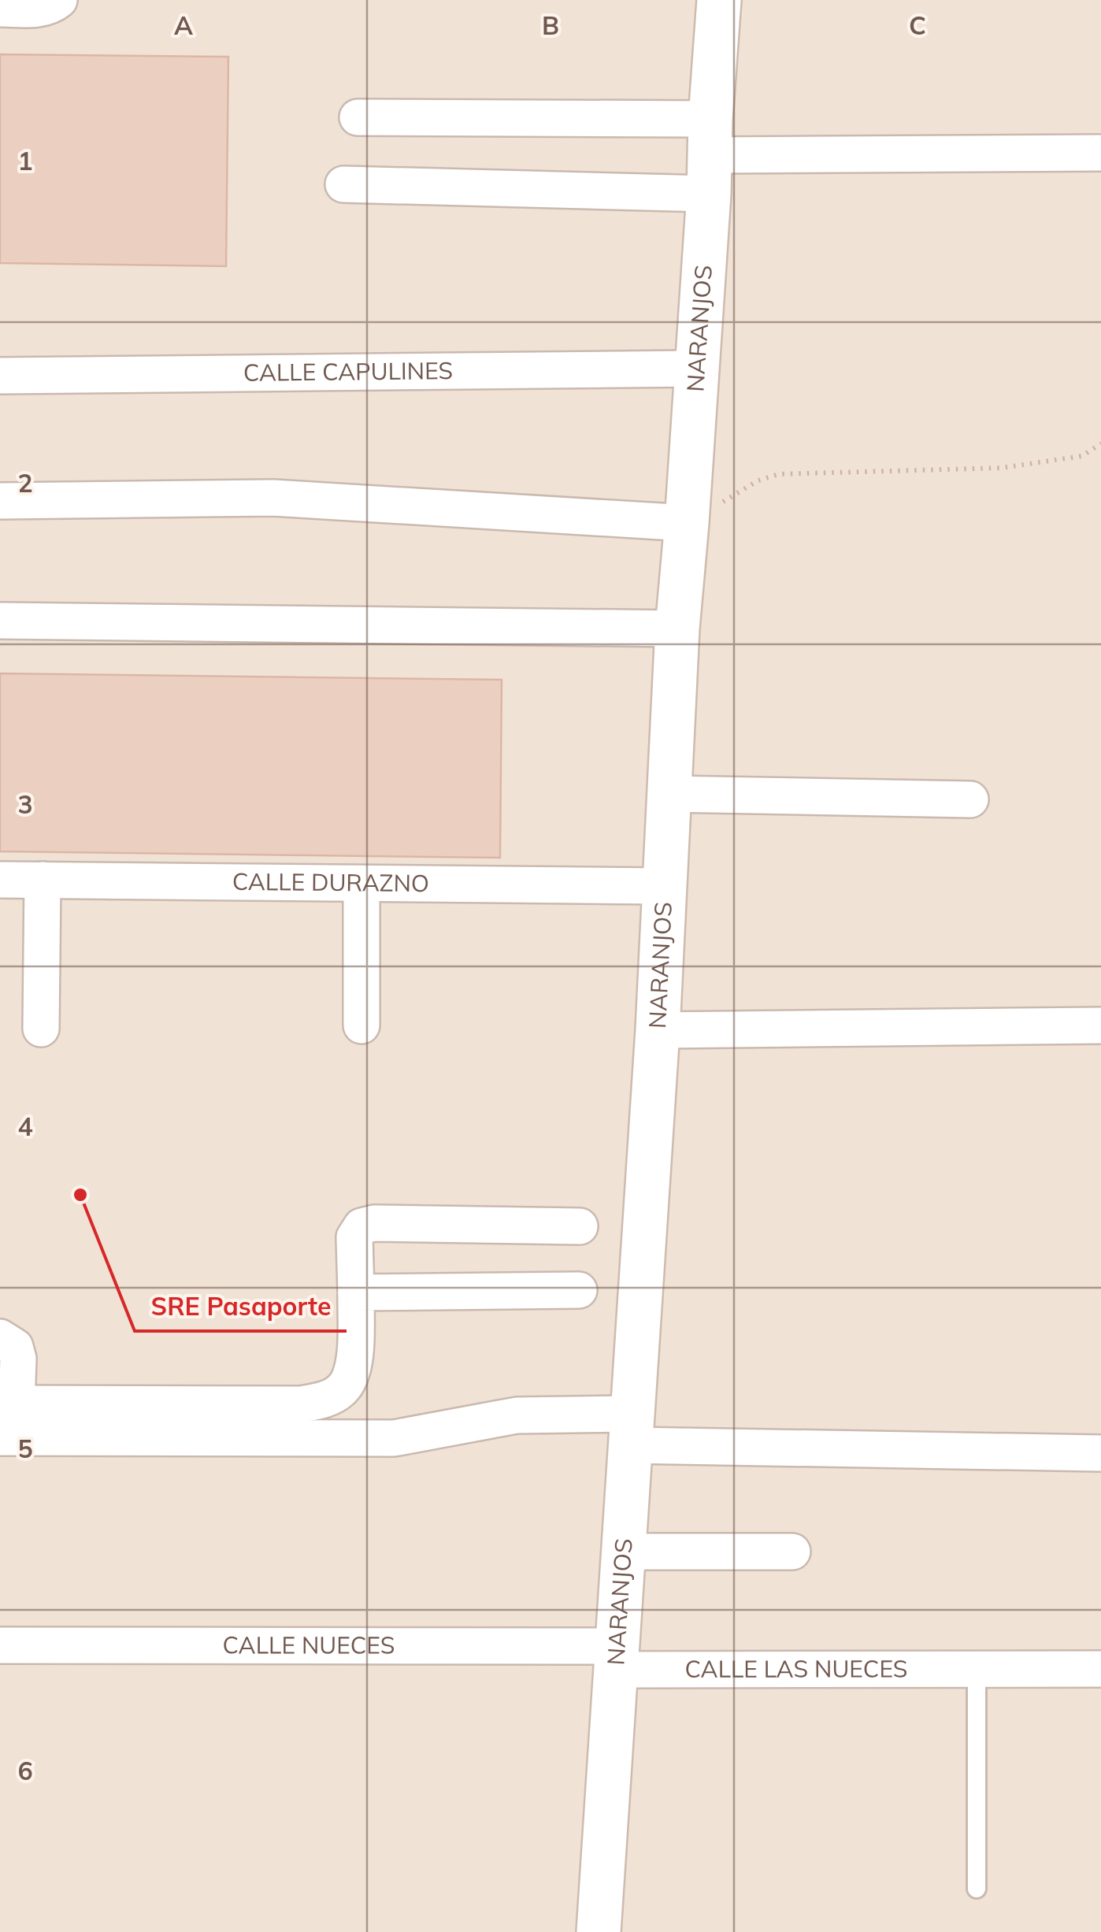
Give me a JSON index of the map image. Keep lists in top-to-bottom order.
{
  "streets": {
    "street": [
      "NARANJOS",
      "CALLE CAPULINES",
      "CALLE DURAZNO",
      "CALLE NUECES",
      "CALLE LAS NUECES"
    ]
  },
  "crossings": [
    ["NARANJOS", "CALLE CAPULINES"],
    ["NARANJOS", "CALLE DURAZNO"],
    ["NARANJOS", "CALLE NUECES"],
    ["NARANJOS", "CALLE LAS NUECES"],
    ["CALLE NUECES", "CALLE LAS NUECES"]
  ],
  "places": ["SRE Pasaporte"],
  "grid": {
    "columns": ["A", "B", "C"],
    "rows": [
      "1",
      "2",
      "3",
      "4",
      "5",
      "6"
    ]
  }
}
